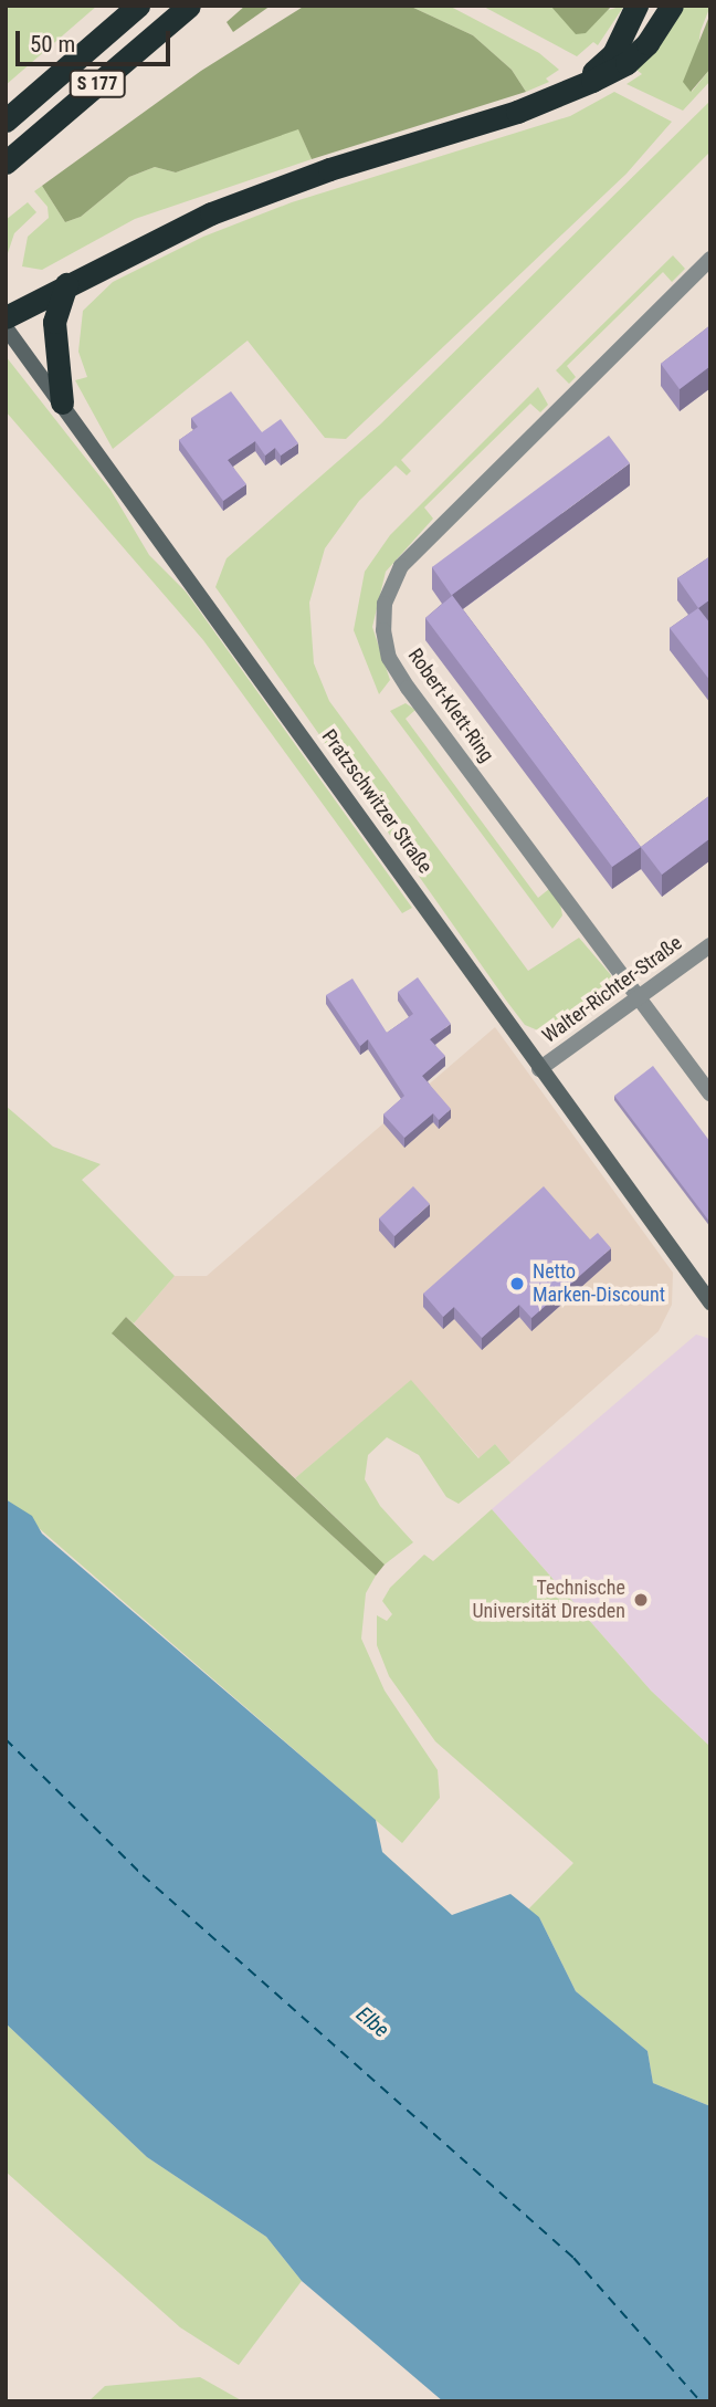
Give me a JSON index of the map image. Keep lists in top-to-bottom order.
{
  "streets": {
    "highway": ["S 177"],
    "street": ["Robert-Klett-Ring", "Pratzschwitzer Straße", "Walter-Richter-Straße"]
  },
  "crossings": [
    ["Robert-Klett-Ring", "Walter-Richter-Straße"],
    ["Pratzschwitzer Straße", "Walter-Richter-Straße"]
  ],
  "water": ["Elbe"],
  "places": ["Netto Marken-Discount", "Technische Universität Dresden"],
  "scale_bar": "50 m"
}
